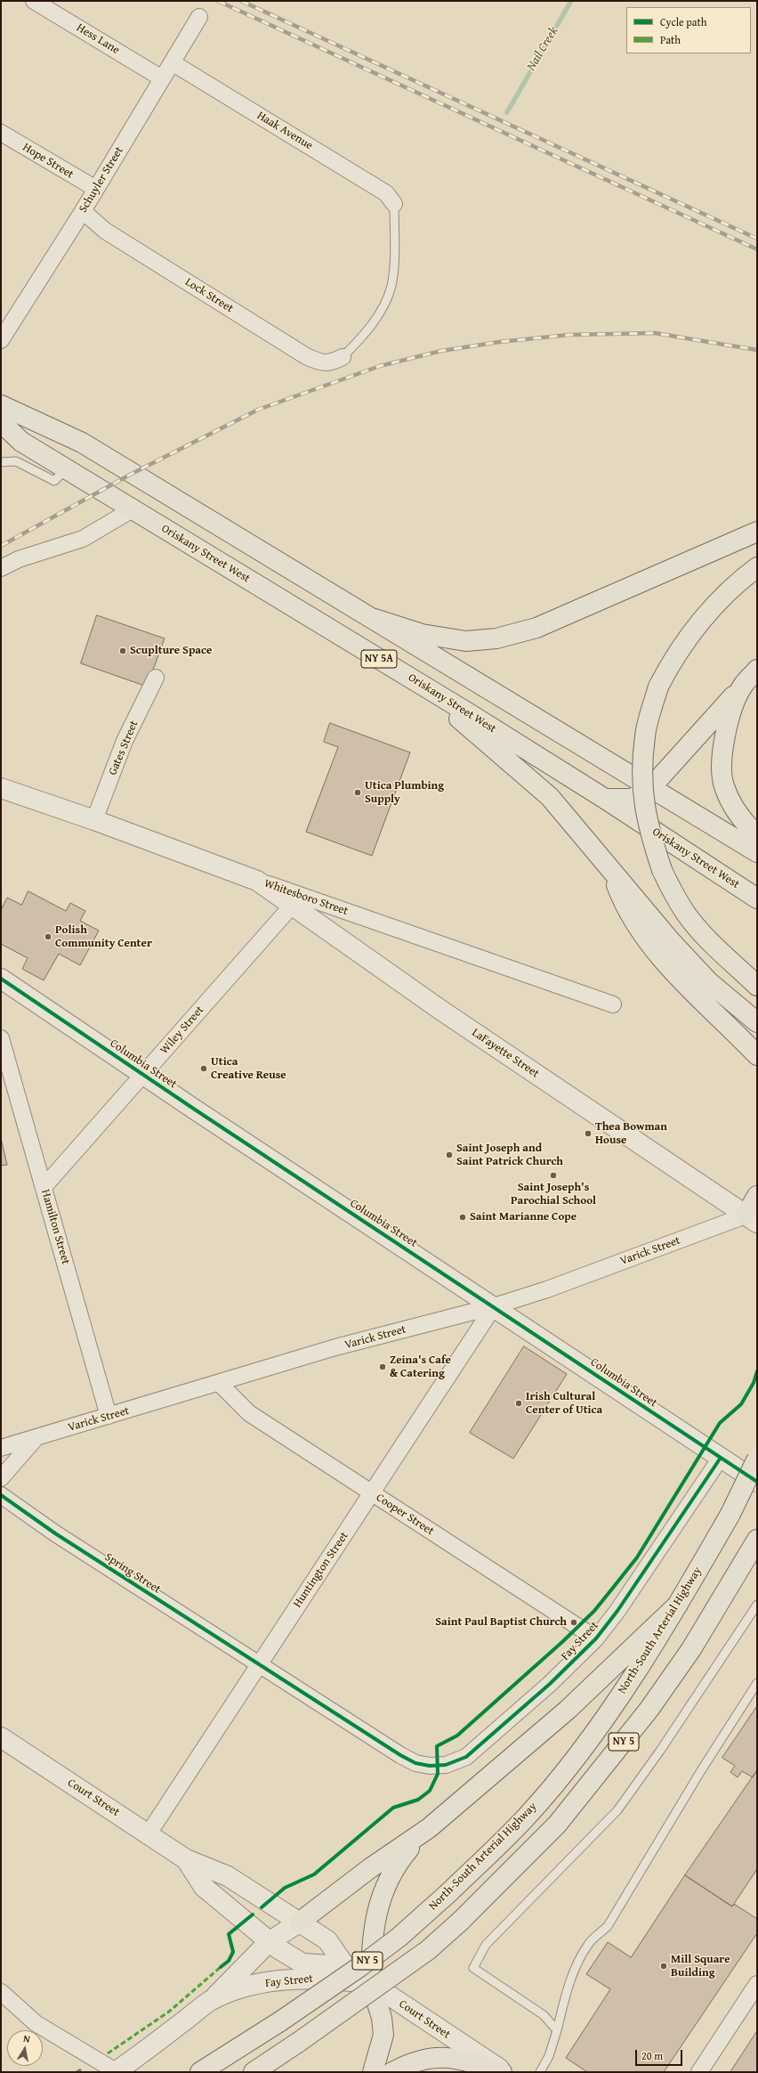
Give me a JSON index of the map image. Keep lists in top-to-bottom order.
{
  "streets": {
    "main road": [
      "Oriskany Street West",
      "NY 5A",
      "North-South Arterial Highway",
      "NY 5"
    ],
    "street": [
      "Hess Lane",
      "Haak Avenue",
      "Hope Street",
      "Schuyler Street",
      "Lock Street",
      "Gates Street",
      "Whitesboro Street",
      "Wiley Street",
      "LaFayette Street",
      "Columbia Street",
      "Hamilton Street",
      "Varick Street",
      "Cooper Street",
      "Huntington Street",
      "Spring Street",
      "Fay Street",
      "Court Street"
    ]
  },
  "crossings": [
    ["Hess Lane", "Schuyler Street"],
    ["Haak Avenue", "Schuyler Street"],
    ["Hope Street", "Schuyler Street"],
    ["Schuyler Street", "Lock Street"],
    ["Gates Street", "Whitesboro Street"],
    ["Whitesboro Street", "LaFayette Street"],
    ["Wiley Street", "LaFayette Street"],
    ["Wiley Street", "Columbia Street"],
    ["Wiley Street", "Hamilton Street"],
    ["LaFayette Street", "Varick Street"],
    ["Columbia Street", "Varick Street"],
    ["Columbia Street", "Huntington Street"],
    ["Columbia Street", "Fay Street"],
    ["Hamilton Street", "Varick Street"],
    ["Varick Street", "Cooper Street"],
    ["Varick Street", "Huntington Street"],
    ["Cooper Street", "Huntington Street"],
    ["Cooper Street", "Fay Street"],
    ["Huntington Street", "Spring Street"],
    ["Huntington Street", "Court Street"],
    ["Spring Street", "Fay Street"],
    ["Fay Street", "Court Street"]
  ],
  "water": ["Nail Creek"],
  "places": [
    "Scuplture Space",
    "Utica Plumbing Supply",
    "Polish Community Center",
    "Utica Creative Reuse",
    "Thea Bowman House",
    "Saint Joseph and Saint Patrick Church",
    "Saint Joseph's Parochial School",
    "Saint Marianne Cope",
    "Zeina's Cafe & Catering",
    "Irish Cultural Center of Utica",
    "Saint Paul Baptist Church",
    "Mill Square Building"
  ],
  "legend": ["Cycle path", "Path"],
  "scale_bar": "20 m",
  "north": "top"
}
